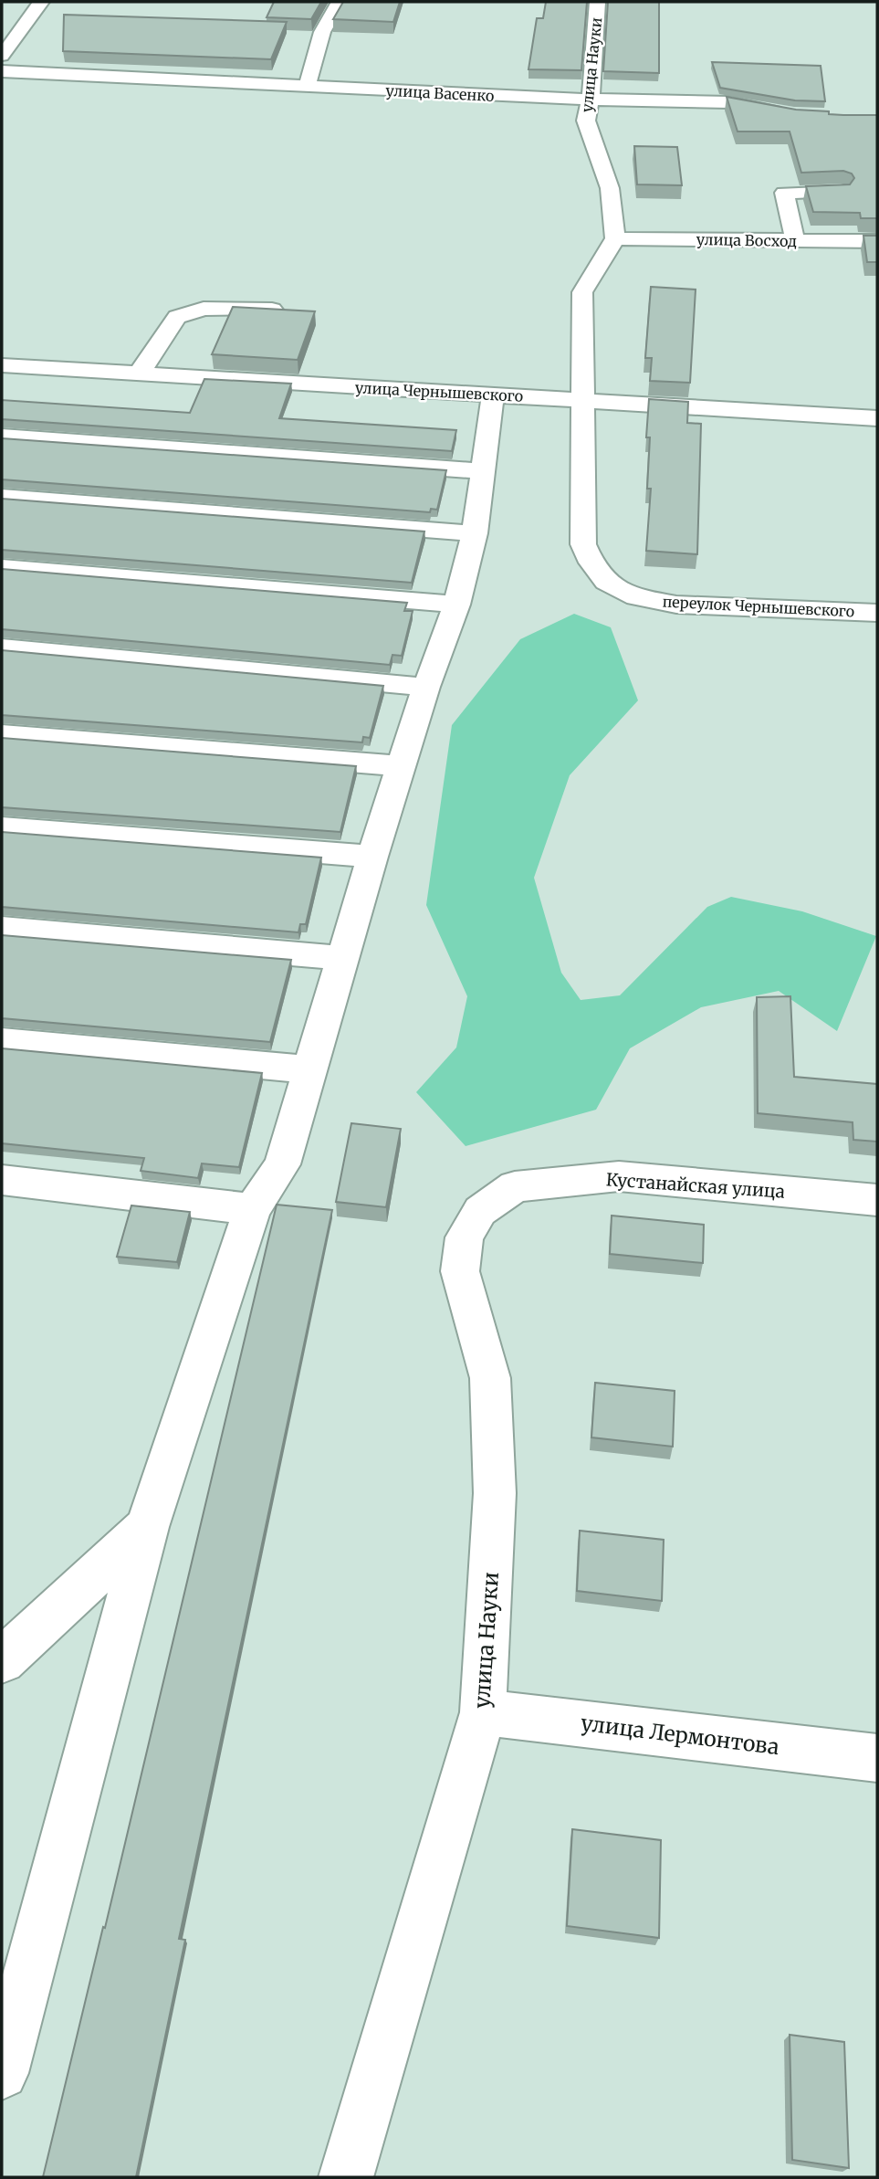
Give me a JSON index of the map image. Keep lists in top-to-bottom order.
{
  "streets": {
    "street": [
      "улица Науки",
      "улица Васенко",
      "улица Восход",
      "улица Чернышевского",
      "переулок Чернышевского",
      "Кустанайская улица",
      "улица Лермонтова"
    ]
  },
  "crossings": [
    ["улица Науки", "улица Васенко"],
    ["улица Науки", "улица Восход"],
    ["улица Науки", "Кустанайская улица"],
    ["улица Науки", "улица Лермонтова"],
    ["улица Чернышевского", "переулок Чернышевского"]
  ]
}
